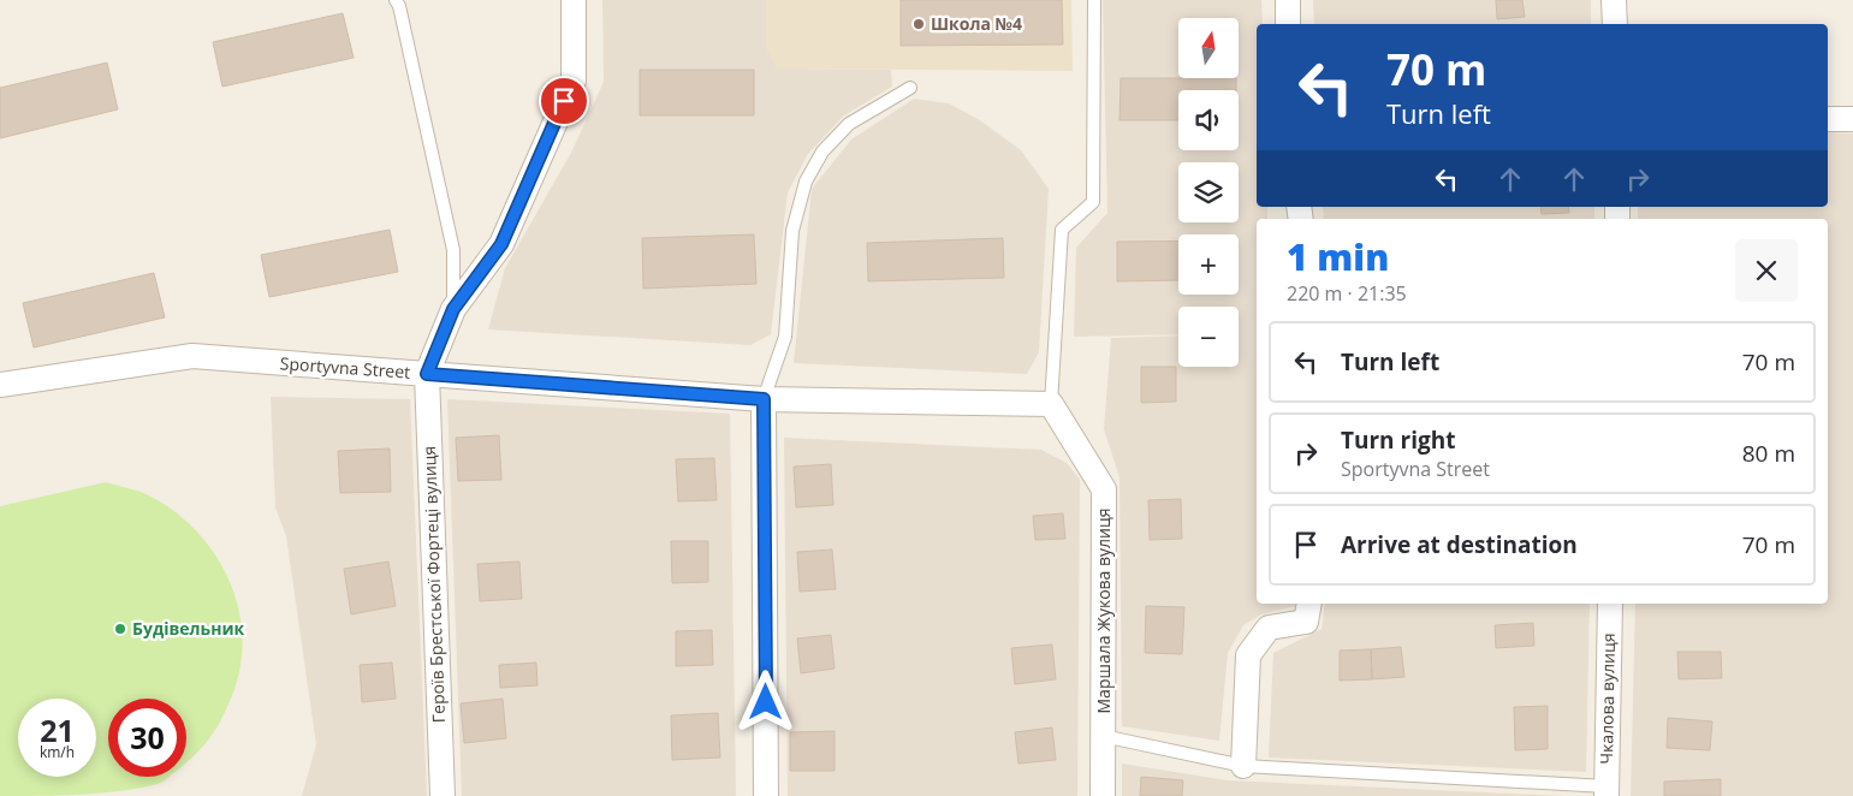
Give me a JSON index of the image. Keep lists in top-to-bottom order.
{
  "streets": {
    "street": [
      "Sportyvna Street",
      "Героїв Брестської Фортеці вулиця",
      "Маршала Жукова вулиця",
      "Чкалова вулиця"
    ]
  },
  "crossings": [
    ["Sportyvna Street", "Героїв Брестської Фортеці вулиця"]
  ],
  "places": ["Школа №4", "Будівельник"],
  "north": "top",
  "page": {
    "map_buttons": ["+", "−"],
    "turn": ["70 m", "Turn left"],
    "heading": ["1 min", "220 m · 21:35"],
    "list": [
      {
        "name": "Turn left",
        "value": "70 m"
      },
      {
        "name": "Turn right",
        "note": "Sportyvna Street",
        "value": "80 m"
      },
      {
        "name": "Arrive at destination",
        "value": "70 m"
      }
    ],
    "speed": "21 km/h",
    "limit": "30"
  }
}
